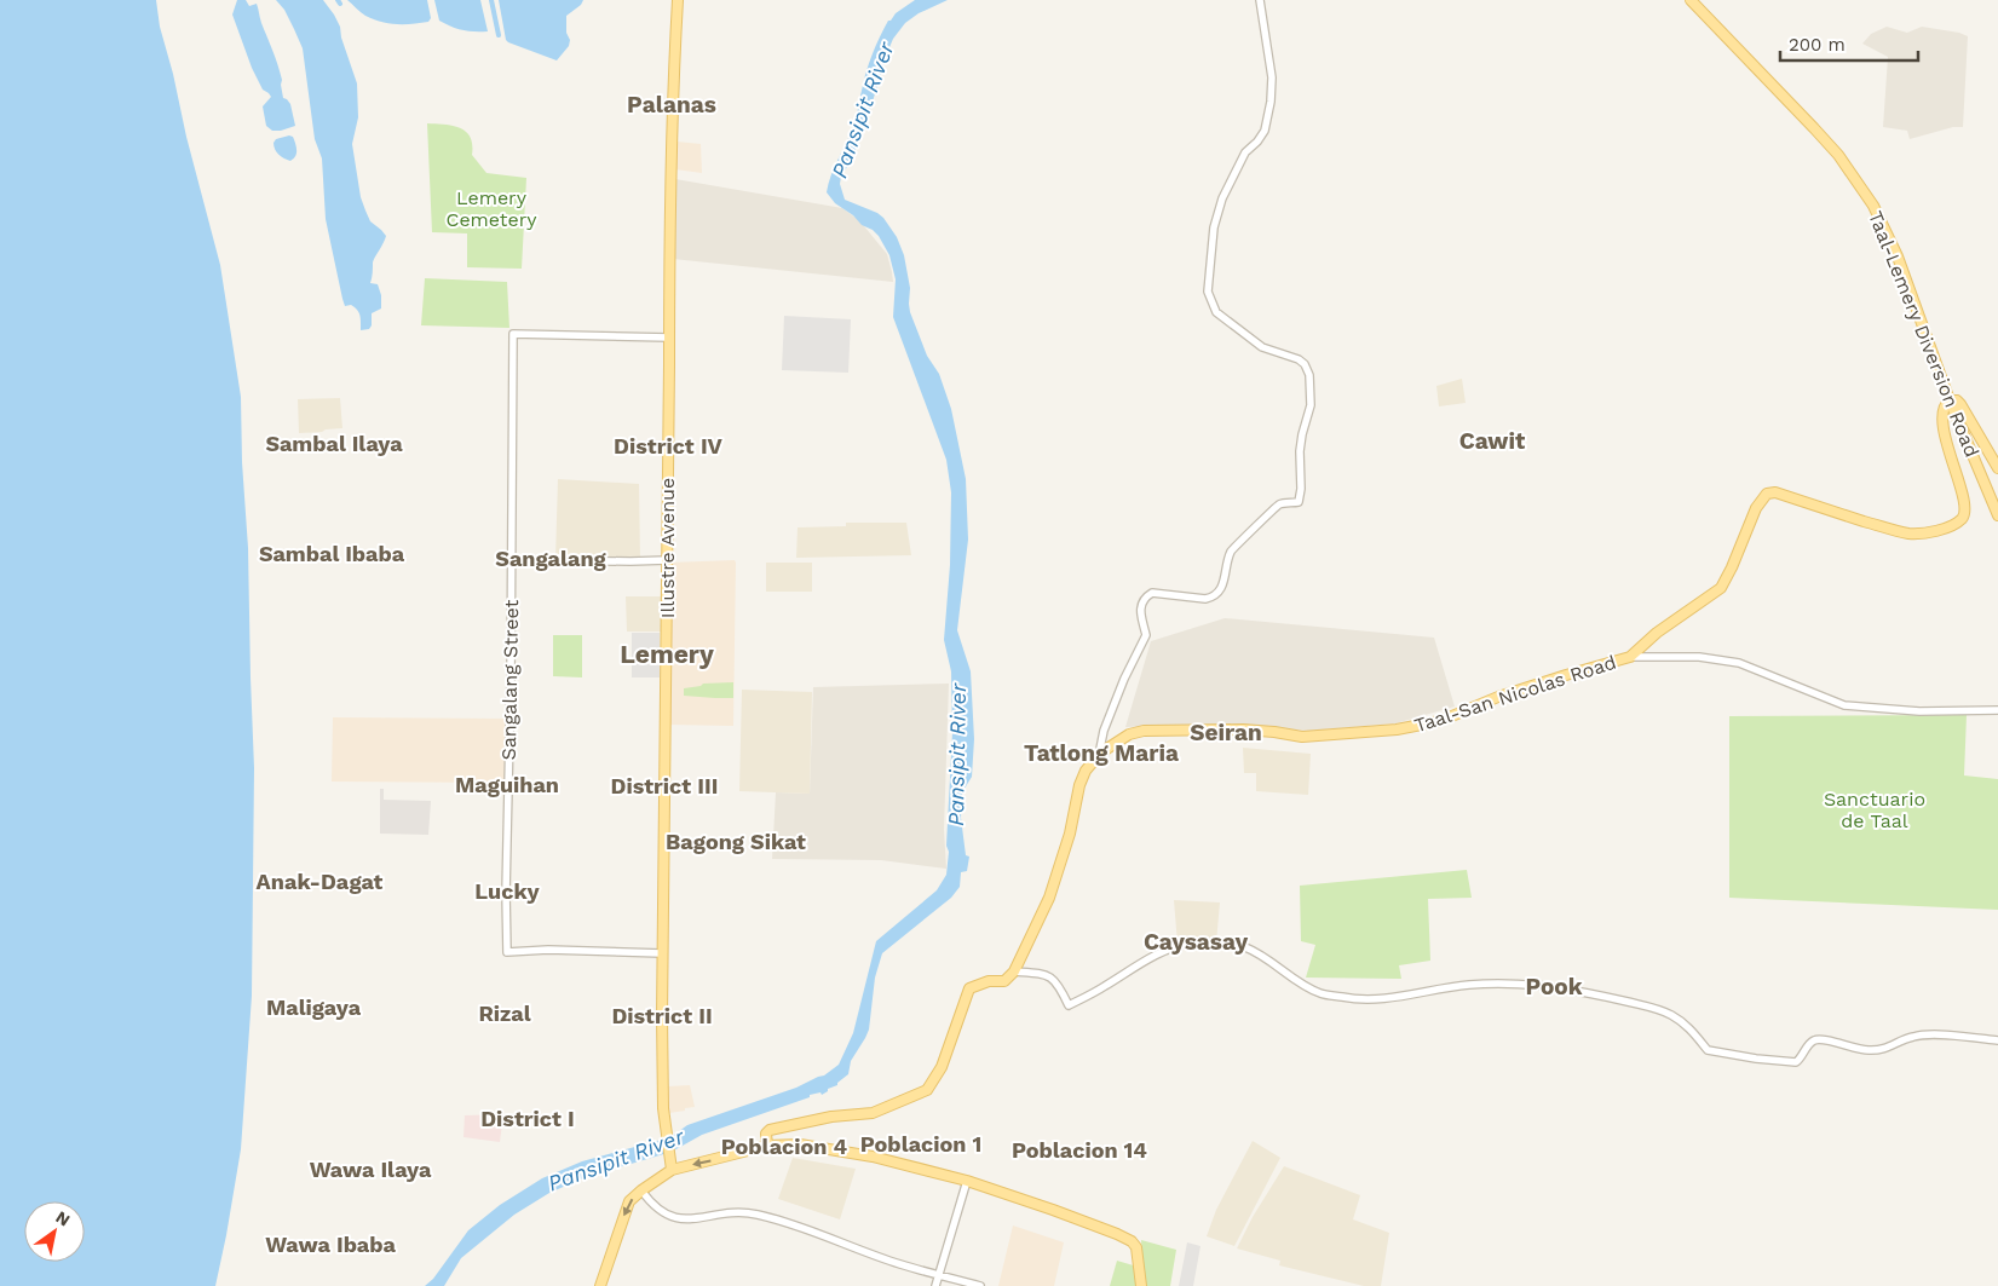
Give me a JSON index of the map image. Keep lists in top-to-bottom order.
{
  "streets": {
    "main road": ["Taal-Lemery Diversion Road", "Illustre Avenue", "Taal-San Nicolas Road"],
    "street": ["Sangalang Street"]
  },
  "crossings": [
    ["Taal-Lemery Diversion Road", "Taal-San Nicolas Road"],
    ["Illustre Avenue", "Sangalang Street"]
  ],
  "districts": [
    "Palanas",
    "Cawit",
    "Sambal Ilaya",
    "District IV",
    "Sambal Ibaba",
    "Sangalang",
    "Lemery",
    "Seiran",
    "Tatlong Maria",
    "Maguihan",
    "District III",
    "Bagong Sikat",
    "Anak-Dagat",
    "Lucky",
    "Caysasay",
    "Pook",
    "Maligaya",
    "Rizal",
    "District II",
    "District I",
    "Poblacion 1",
    "Poblacion 4",
    "Poblacion 14",
    "Wawa Ilaya",
    "Wawa Ibaba"
  ],
  "water": ["Pansipit River"],
  "parks": ["Lemery Cemetery", "Sanctuario de Taal"],
  "scale_bar": "200 m",
  "north": "top right"
}
